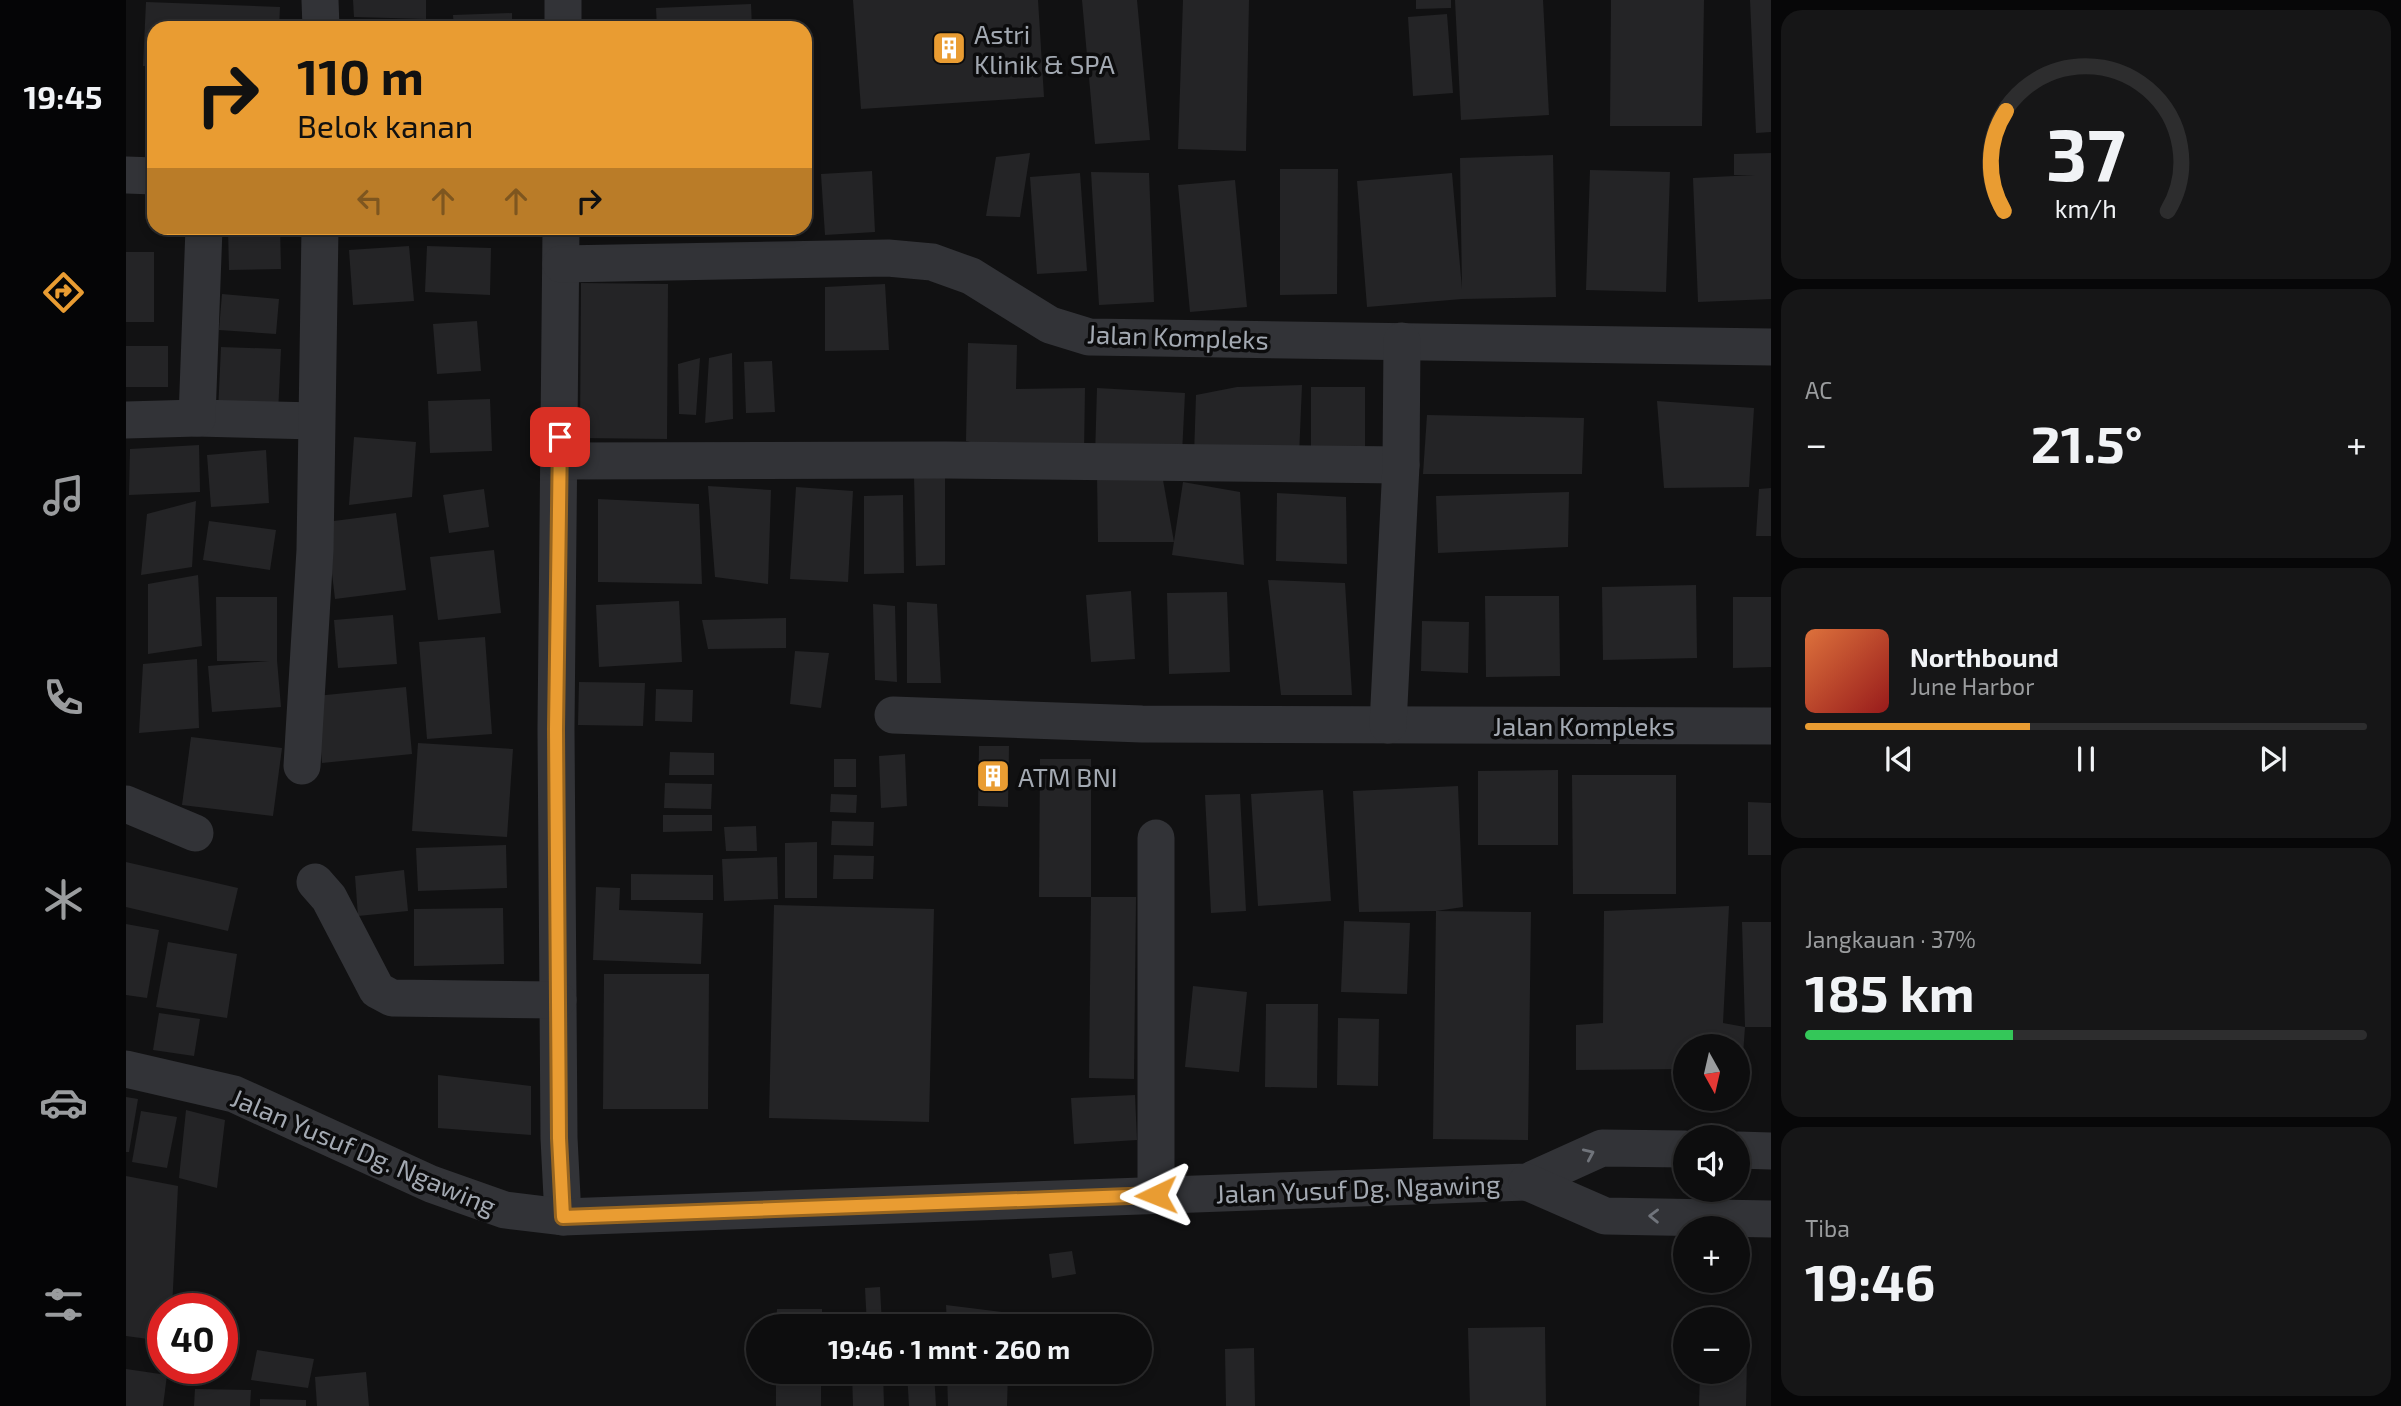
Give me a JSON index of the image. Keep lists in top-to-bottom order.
{
  "streets": {
    "street": ["Jalan Kompleks", "Jalan Yusuf Dg. Ngawing"]
  },
  "places": {
    "building": ["Astri Klinik & SPA", "ATM BNI"]
  },
  "north": "bottom",
  "page": {
    "tabs": "19:45",
    "turn": ["110 m", "Belok kanan"],
    "tile": [
      "AC",
      ["Jangkauan · 37%", "185 km"],
      ["Tiba", "19:46"]
    ],
    "heat": ["−", "21.5°", "+"],
    "song": ["Northbound", "June Harbor"],
    "map_buttons": ["+", "−"],
    "limit": "40",
    "trip": "19:46 · 1 mnt · 260 m",
    "gauge": ["37", "km/h"]
  }
}
